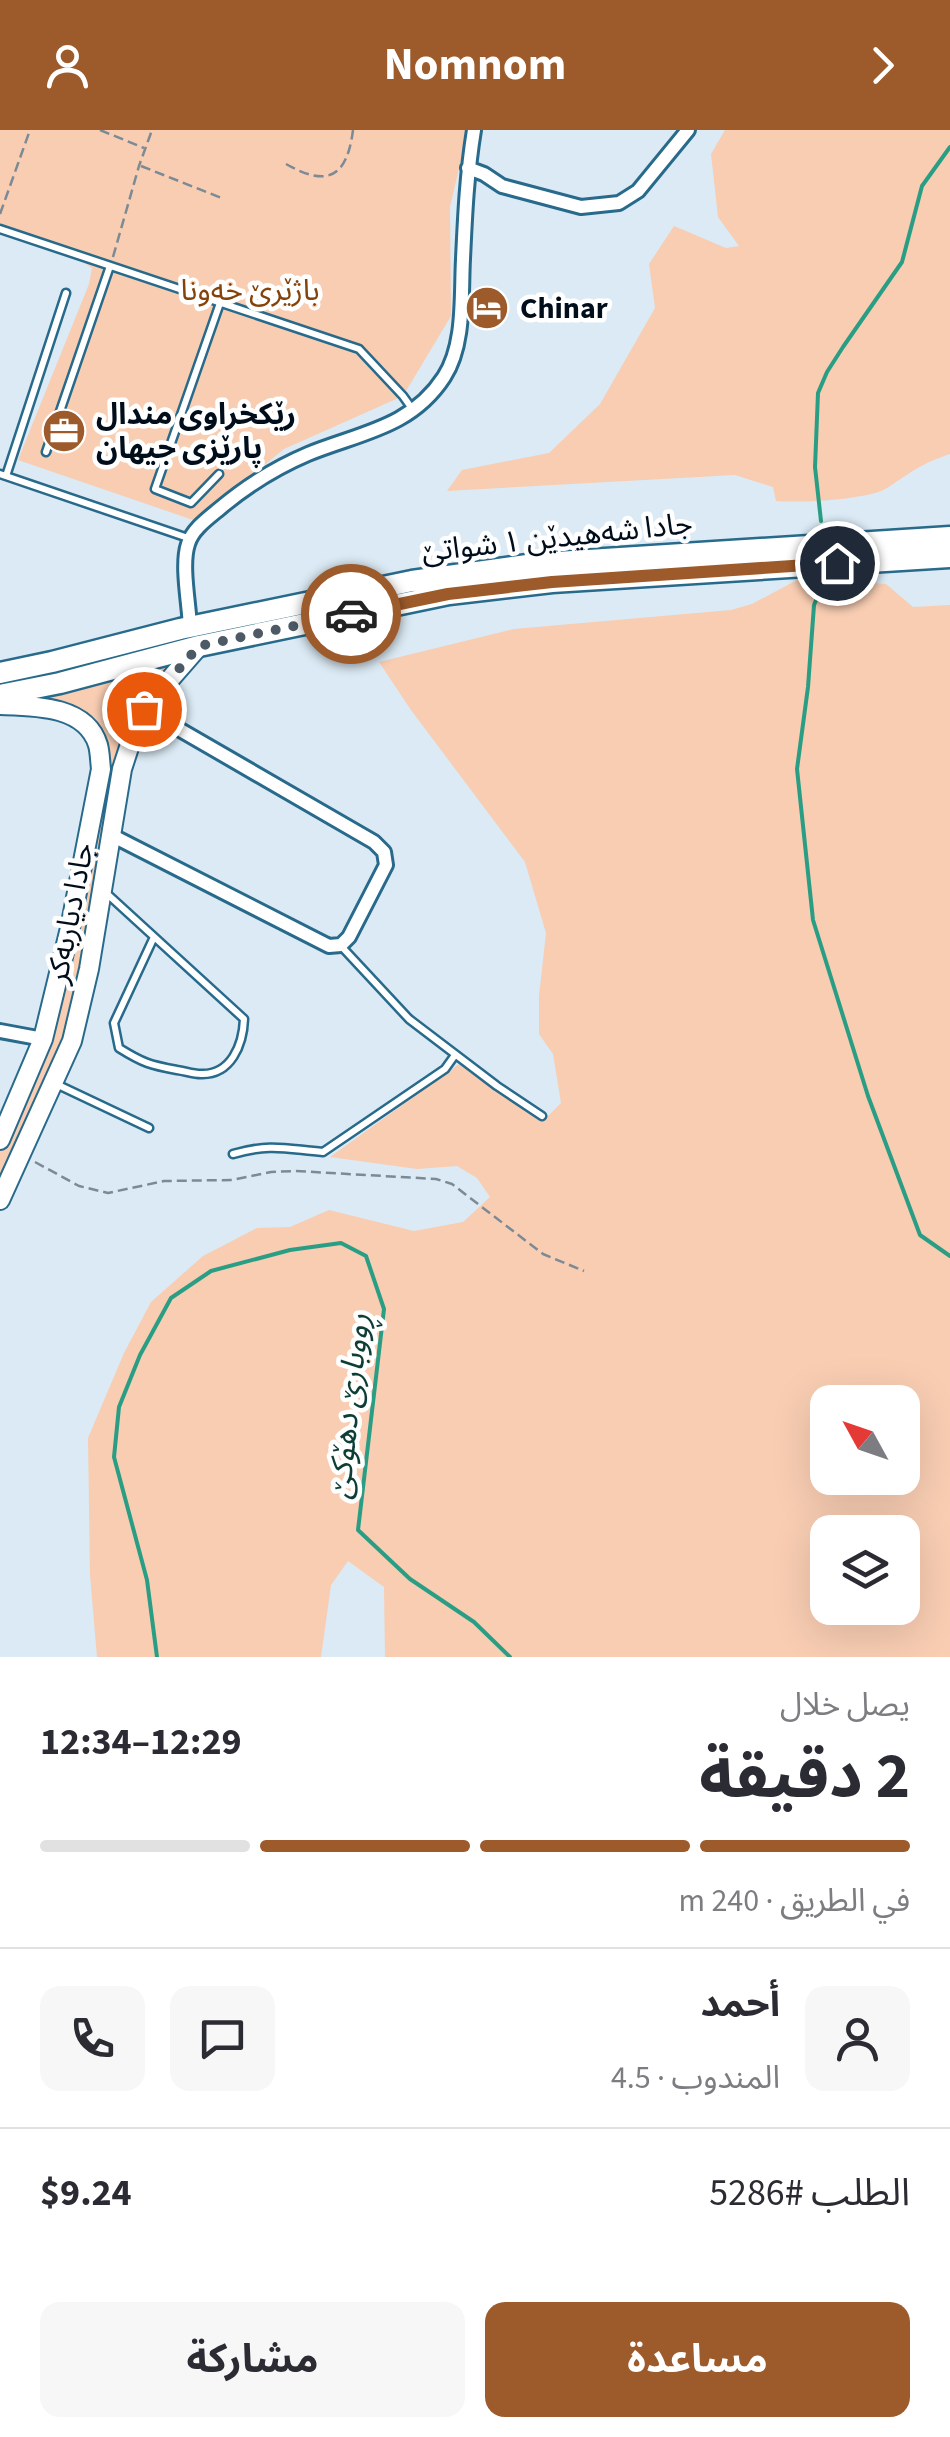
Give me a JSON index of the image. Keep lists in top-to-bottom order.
{
  "streets": {
    "main road": ["جادا شەهیدێن ١ شواتێ", "جادا دیاربه‌كر"]
  },
  "crossings": [
    ["جادا شەهیدێن ١ شواتێ", "جادا دیاربه‌كر"]
  ],
  "water": ["ڕووبارێ دهۆكێ"],
  "parks": ["باژێرێ خه‌ونا"],
  "places": {
    "hotel": ["Chinar"],
    "office": ["رێکخراوی مندال پارێزی جیهان"]
  },
  "north": "top left",
  "page": {
    "header": "Nomnom",
    "heading": ["2 دقيقة", "يصل خلال", "12:29–12:34"],
    "panel": [
      "أحمد",
      "المندوب · 4.5",
      "الطلب #5286",
      "$9.24"
    ],
    "bar": "في الطريق · 240 m",
    "buttons": ["مساعدة", "مشاركة"]
  }
}
